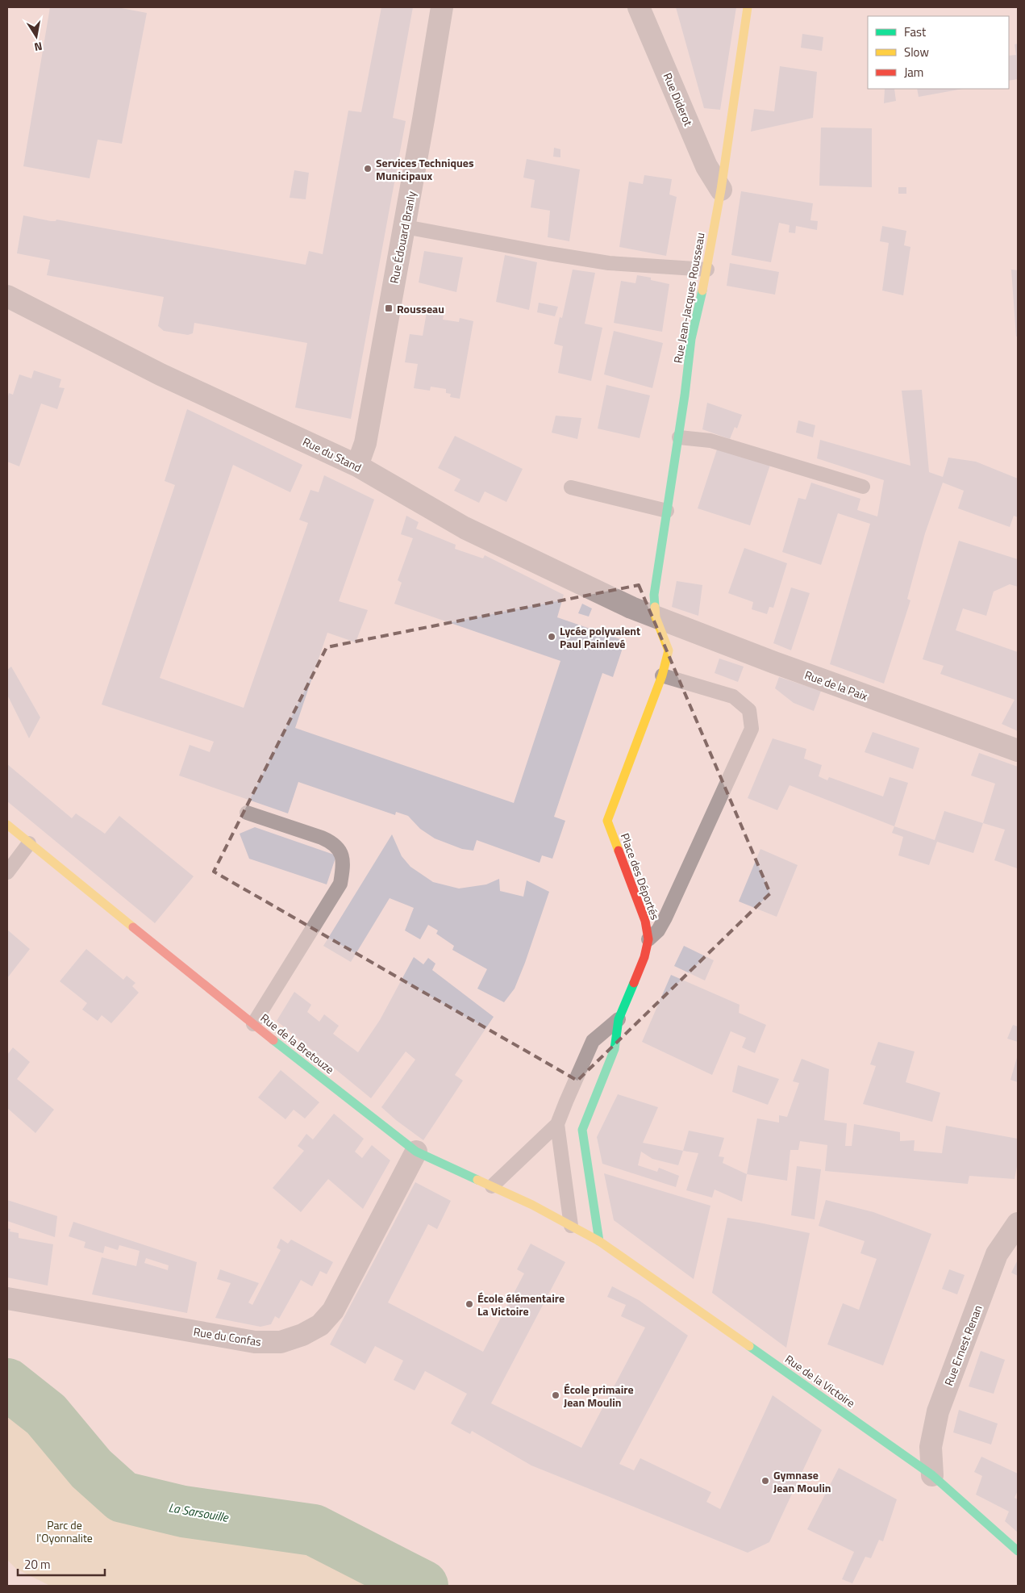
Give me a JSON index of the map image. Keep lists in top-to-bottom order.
{
  "streets": {
    "street": [
      "Rue Diderot",
      "Rue Édouard Branly",
      "Rue Jean-Jacques Rousseau",
      "Rue du Stand",
      "Rue de la Paix",
      "Place des Déportés",
      "Rue de la Bretouze",
      "Rue du Confas",
      "Rue Ernest Renan",
      "Rue de la Victoire"
    ]
  },
  "crossings": [
    ["Rue Diderot", "Rue Jean-Jacques Rousseau"],
    ["Rue Édouard Branly", "Rue du Stand"],
    ["Rue Jean-Jacques Rousseau", "Rue du Stand"],
    ["Rue Jean-Jacques Rousseau", "Rue de la Paix"],
    ["Rue Jean-Jacques Rousseau", "Place des Déportés"],
    ["Rue du Stand", "Rue de la Paix"],
    ["Rue du Stand", "Place des Déportés"],
    ["Rue de la Paix", "Place des Déportés"],
    ["Place des Déportés", "Rue de la Bretouze"],
    ["Place des Déportés", "Rue de la Victoire"],
    ["Rue de la Bretouze", "Rue du Confas"],
    ["Rue de la Bretouze", "Rue de la Victoire"],
    ["Rue Ernest Renan", "Rue de la Victoire"]
  ],
  "water": ["La Sarsouille"],
  "parks": ["Parc de l'Oyonnalite"],
  "places": {
    "other": [
      "Services Techniques Municipaux",
      "Lycée polyvalent Paul Painlevé",
      "École élémentaire La Victoire",
      "École primaire Jean Moulin",
      "Gymnase Jean Moulin"
    ],
    "transit": ["Rousseau"]
  },
  "legend": ["Fast", "Slow", "Jam"],
  "scale_bar": "20 m",
  "north": "bottom"
}
